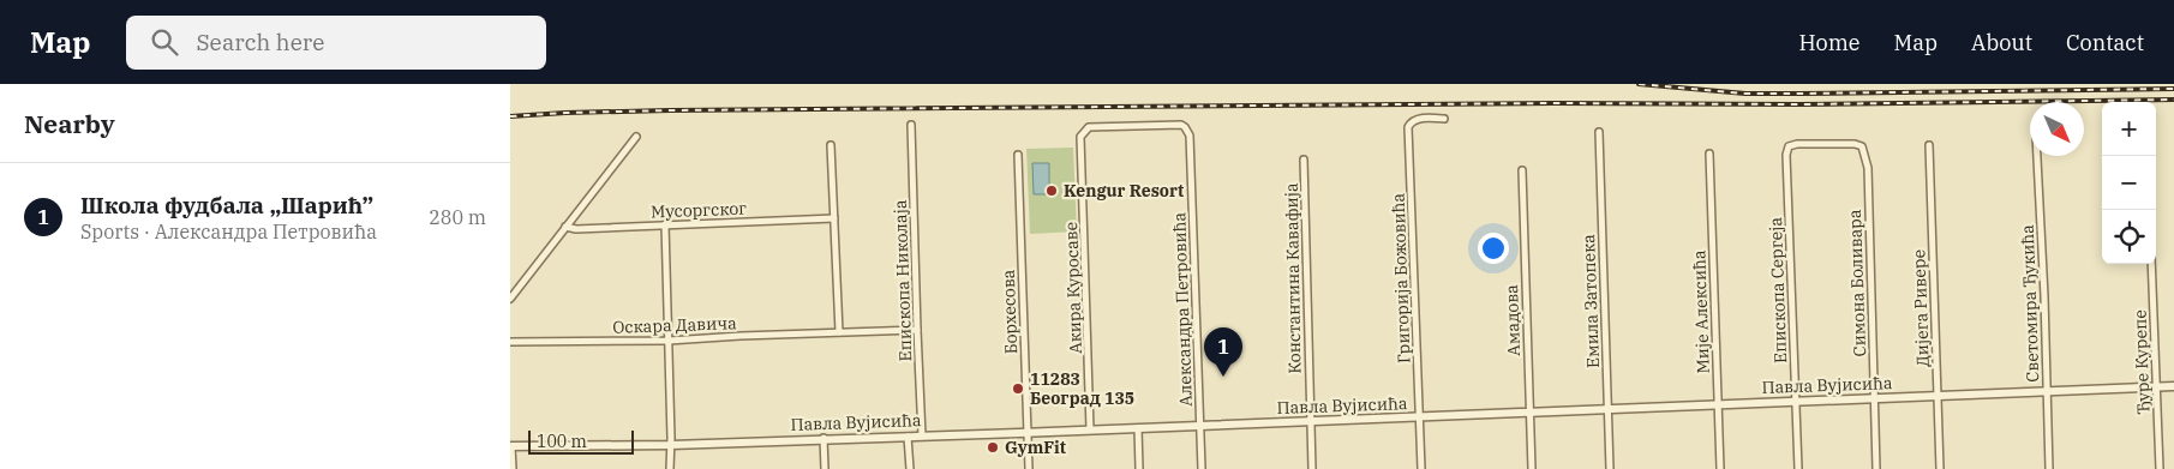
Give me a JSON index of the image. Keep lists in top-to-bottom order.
{
  "streets": {
    "street": [
      "Мусоргског",
      "Константина Кавафија",
      "Григорија Божовића",
      "Епископа Николаја",
      "Симона Боливара",
      "Акира Куросаве",
      "Епископа Сергеја",
      "Емила Затопека",
      "Светомира Ђукића",
      "Дијега Ривере",
      "Александра Петровића",
      "Борхесова",
      "Мије Алексића",
      "Амадова",
      "Оскара Давича",
      "Ђуре Курепе",
      "Павла Вујисића"
    ]
  },
  "crossings": [
    ["Константина Кавафија", "Павла Вујисића"],
    ["Григорија Божовића", "Павла Вујисића"],
    ["Епископа Николаја", "Оскара Давича"],
    ["Епископа Николаја", "Павла Вујисића"],
    ["Симона Боливара", "Епископа Сергеја"],
    ["Симона Боливара", "Павла Вујисића"],
    ["Акира Куросаве", "Александра Петровића"],
    ["Акира Куросаве", "Павла Вујисића"],
    ["Епископа Сергеја", "Павла Вујисића"],
    ["Емила Затопека", "Павла Вујисића"],
    ["Светомира Ђукића", "Павла Вујисића"],
    ["Дијега Ривере", "Павла Вујисића"],
    ["Александра Петровића", "Павла Вујисића"],
    ["Борхесова", "Павла Вујисића"],
    ["Мије Алексића", "Павла Вујисића"],
    ["Амадова", "Павла Вујисића"],
    ["Ђуре Курепе", "Павла Вујисића"]
  ],
  "places": ["Kengur Resort", "11283 Београд 135", "GymFit"],
  "scale_bar": "100 m",
  "north": "bottom right",
  "page": {
    "header": "Map",
    "search": "Search here",
    "nav": [
      "Home",
      "Map",
      "About",
      "Contact"
    ],
    "heading": "Nearby",
    "map_buttons": ["+", "−"],
    "list": [
      {
        "mark": "1",
        "name": "Школа фудбала „Шарић”",
        "note": "Sports · Александра Петровића",
        "value": "280 m"
      }
    ],
    "pins": "1",
    "scale": "100 m"
  }
}
